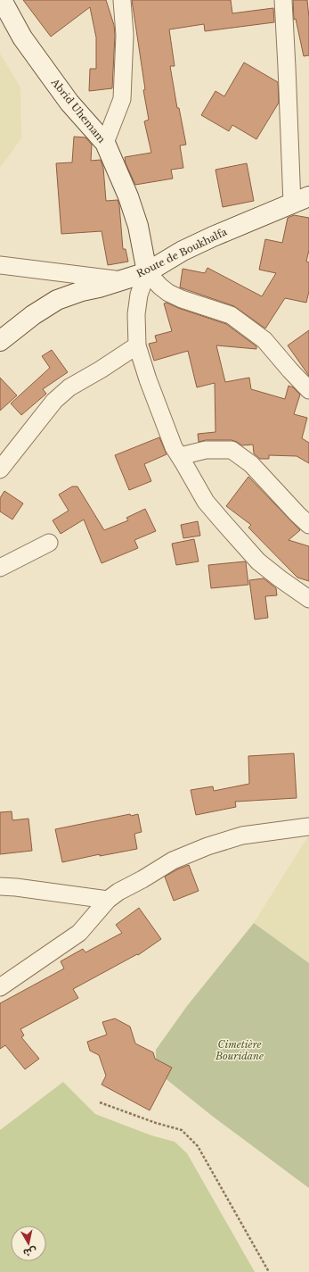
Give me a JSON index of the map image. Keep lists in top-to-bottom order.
{
  "streets": {
    "main road": ["Abrid Uhemam", "Route de Boukhalfa"]
  },
  "crossings": [
    ["Abrid Uhemam", "Route de Boukhalfa"]
  ],
  "parks": ["Cimetière Bouridane"],
  "north": "bottom"
}
